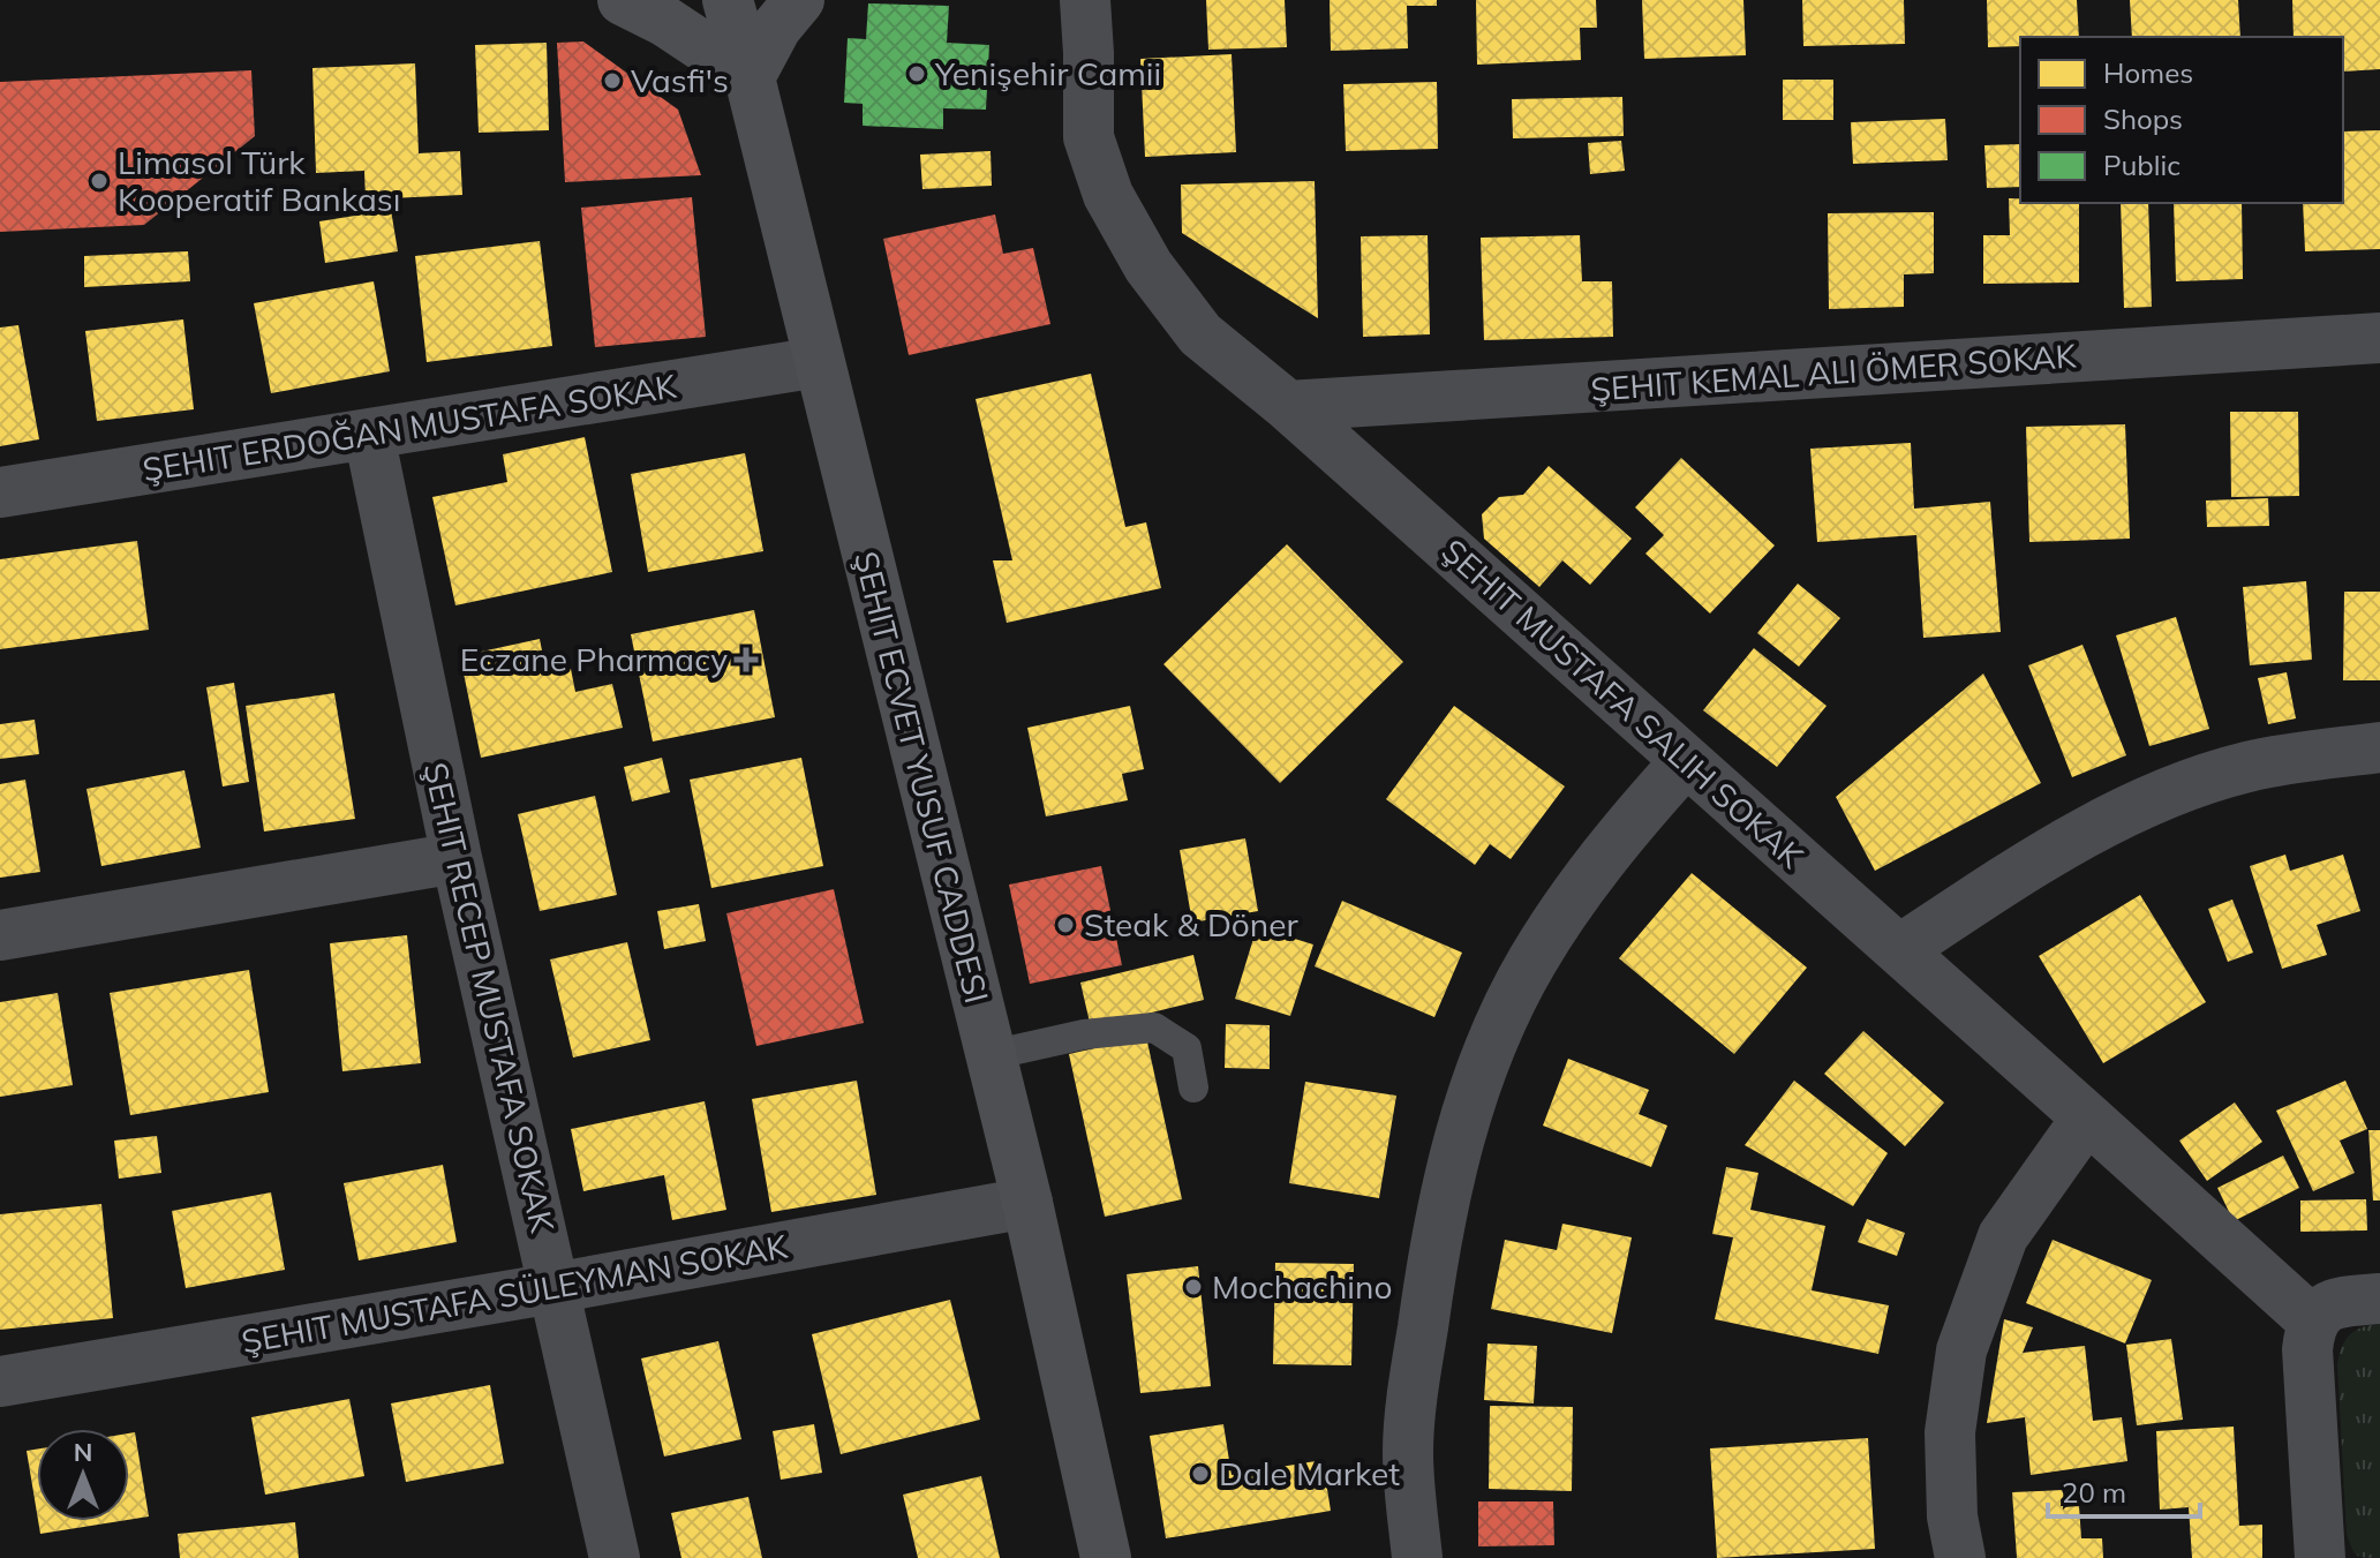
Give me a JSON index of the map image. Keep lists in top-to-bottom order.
{
  "streets": {
    "main road": ["ŞEHIT ECVET YUSUF CADDESI"],
    "street": [
      "ŞEHIT KEMAL ALI ÖMER SOKAK",
      "ŞEHIT ERDOĞAN MUSTAFA SOKAK",
      "ŞEHIT MUSTAFA SALIH SOKAK",
      "ŞEHIT RECEP MUSTAFA SOKAK",
      "ŞEHIT MUSTAFA SÜLEYMAN SOKAK"
    ]
  },
  "crossings": [
    ["ŞEHIT KEMAL ALI ÖMER SOKAK", "ŞEHIT MUSTAFA SALIH SOKAK"],
    ["ŞEHIT ERDOĞAN MUSTAFA SOKAK", "ŞEHIT ECVET YUSUF CADDESI"],
    ["ŞEHIT ERDOĞAN MUSTAFA SOKAK", "ŞEHIT RECEP MUSTAFA SOKAK"],
    ["ŞEHIT ECVET YUSUF CADDESI", "ŞEHIT MUSTAFA SÜLEYMAN SOKAK"],
    ["ŞEHIT RECEP MUSTAFA SOKAK", "ŞEHIT MUSTAFA SÜLEYMAN SOKAK"]
  ],
  "places": {
    "other": [
      "Yenişehir Camii",
      "Vasfi's",
      "Limasol Türk Kooperatif Bankası",
      "Steak & Döner",
      "Mochachino",
      "Dale Market"
    ],
    "health": ["Eczane Pharmacy"]
  },
  "legend": ["Homes", "Shops", "Public"],
  "scale_bar": "20 m",
  "north": "top"
}
